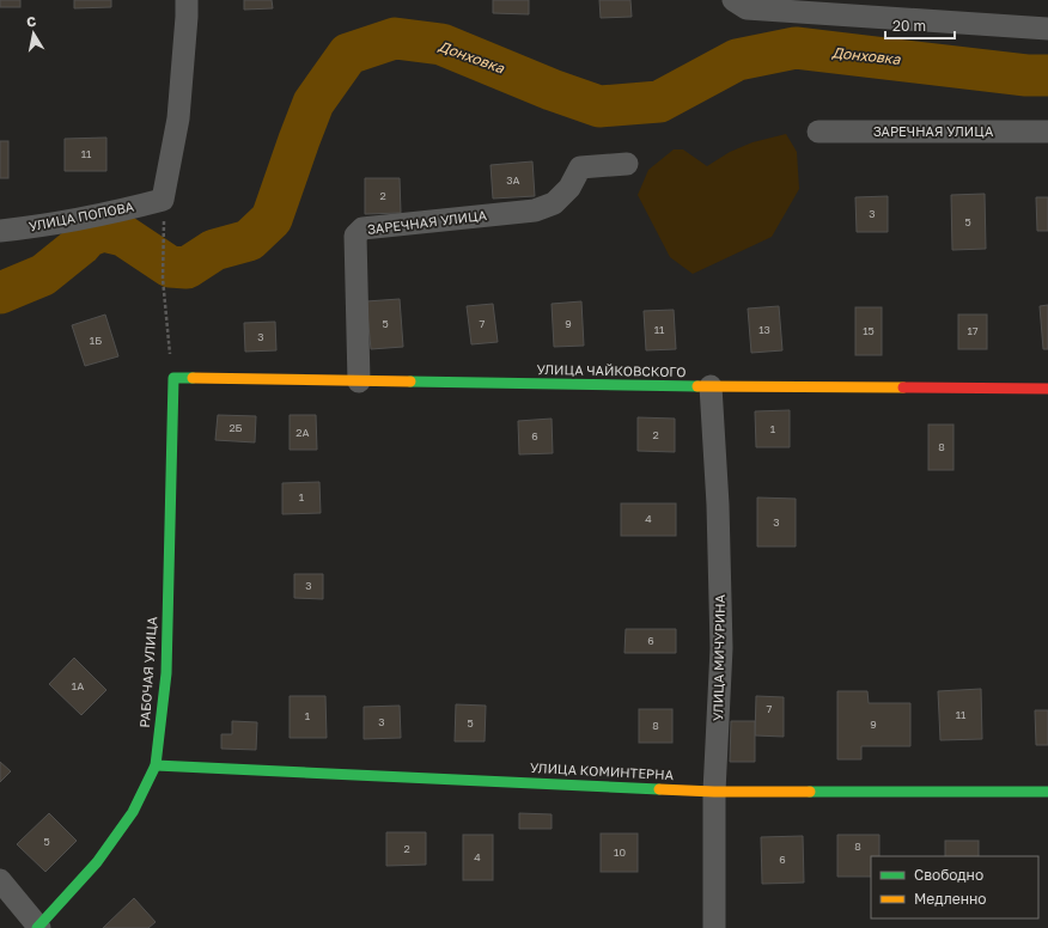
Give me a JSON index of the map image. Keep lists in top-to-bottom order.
{
  "streets": {
    "street": [
      "ЗАРЕЧНАЯ УЛИЦА",
      "УЛИЦА ПОПОВА",
      "УЛИЦА ЧАЙКОВСКОГО",
      "УЛИЦА МИЧУРИНА",
      "РАБОЧАЯ УЛИЦА",
      "УЛИЦА КОМИНТЕРНА"
    ]
  },
  "crossings": [
    ["ЗАРЕЧНАЯ УЛИЦА", "УЛИЦА ЧАЙКОВСКОГО"],
    ["УЛИЦА ЧАЙКОВСКОГО", "УЛИЦА МИЧУРИНА"],
    ["УЛИЦА ЧАЙКОВСКОГО", "РАБОЧАЯ УЛИЦА"],
    ["УЛИЦА МИЧУРИНА", "УЛИЦА КОМИНТЕРНА"],
    ["РАБОЧАЯ УЛИЦА", "УЛИЦА КОМИНТЕРНА"]
  ],
  "water": ["Донховка"],
  "house_numbers": [
    "11",
    "3А",
    "2",
    "3",
    "5",
    "5",
    "7",
    "9",
    "11",
    "13",
    "15",
    "17",
    "3",
    "1Б",
    "2Б",
    "1",
    "2А",
    "2",
    "6",
    "8",
    "1",
    "4",
    "3",
    "3",
    "6",
    "1А",
    "7",
    "11",
    "1",
    "3",
    "5",
    "9",
    "8",
    "5",
    "8",
    "2",
    "10",
    "4",
    "6"
  ],
  "legend": ["Свободно", "Медленно"],
  "scale_bar": "20 m",
  "north": "top"
}
